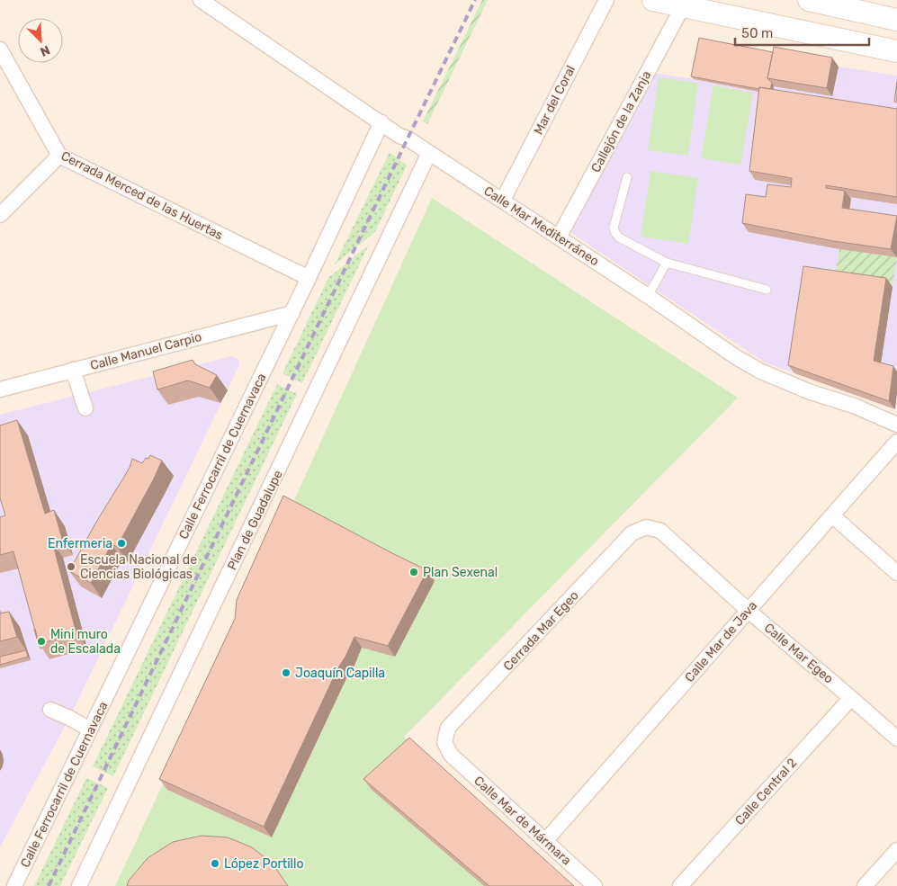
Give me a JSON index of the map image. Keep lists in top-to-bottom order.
{
  "streets": {
    "street": [
      "Mar del Coral",
      "Callejón de la Zanja",
      "Cerrada Merced de las Huertas",
      "Calle Mar Mediterráneo",
      "Calle Manuel Carpio",
      "Calle Ferrocarril de Cuernavaca",
      "Plan de Guadalupe",
      "Cerrada Mar Egeo",
      "Calle Mar de Java",
      "Calle Mar Egeo",
      "Calle Central 2",
      "Calle Mar de Mármara"
    ]
  },
  "crossings": [
    ["Mar del Coral", "Calle Mar Mediterráneo"],
    ["Callejón de la Zanja", "Calle Mar Mediterráneo"],
    ["Cerrada Merced de las Huertas", "Calle Ferrocarril de Cuernavaca"],
    ["Calle Mar Mediterráneo", "Calle Ferrocarril de Cuernavaca"],
    ["Calle Mar Mediterráneo", "Plan de Guadalupe"],
    ["Calle Manuel Carpio", "Calle Ferrocarril de Cuernavaca"],
    ["Cerrada Mar Egeo", "Calle Mar Egeo"],
    ["Cerrada Mar Egeo", "Calle Mar de Mármara"],
    ["Calle Mar de Java", "Calle Mar Egeo"],
    ["Calle Mar de Java", "Calle Mar de Mármara"],
    ["Calle Mar Egeo", "Calle Central 2"]
  ],
  "places": [
    "Enfermeria",
    "Escuela Nacional de Ciencias Biológicas",
    "Plan Sexenal",
    "Mini muro de Escalada",
    "Joaquín Capilla",
    "López Portillo"
  ],
  "scale_bar": "50 m",
  "north": "bottom right"
}
